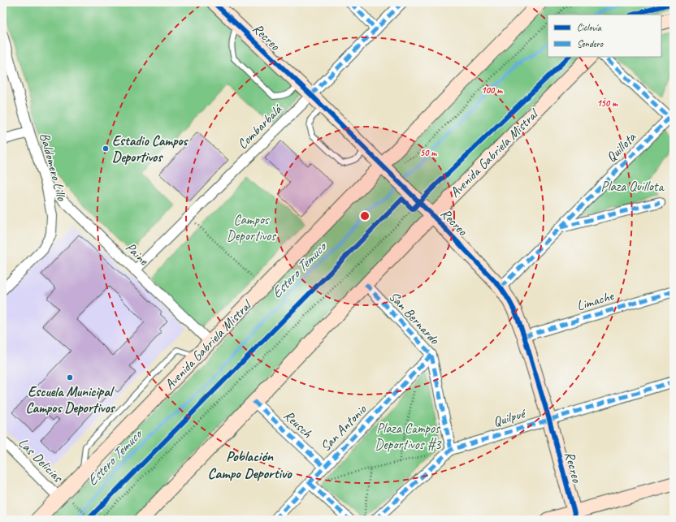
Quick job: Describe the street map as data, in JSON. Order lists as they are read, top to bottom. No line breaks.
{"streets":{"main road":["Recreo","Avenida Gabriela Mistral"],"street":["Combarbalá","Quillota","Baldomero Lillo","Paine","Limache","San Bernardo","Quilpué","Reusch","San Antonio","Las Delicias"]},"crossings":[["Recreo","Combarbalá"],["Recreo","Quillota"],["Recreo","Avenida Gabriela Mistral"],["Recreo","Limache"],["Recreo","Quilpué"],["Combarbalá","Paine"],["Avenida Gabriela Mistral","Paine"],["Avenida Gabriela Mistral","San Bernardo"],["Avenida Gabriela Mistral","Reusch"],["Avenida Gabriela Mistral","Las Delicias"],["Baldomero Lillo","Paine"],["San Bernardo","Quilpué"],["San Bernardo","San Antonio"],["Reusch","San Antonio"]],"districts":["Población Campo Deportivo"],"water":["Estero Temuco"],"parks":["Plaza Quillota","Campos Deportivos","Plaza Campos Deportivos #3"],"places":["Estadio Campos Deportivos","Escuela Municipal Campos Deportivos"],"legend":["Ciclovía","Sendero"],"rings":["100 m","150 m","50 m"]}
